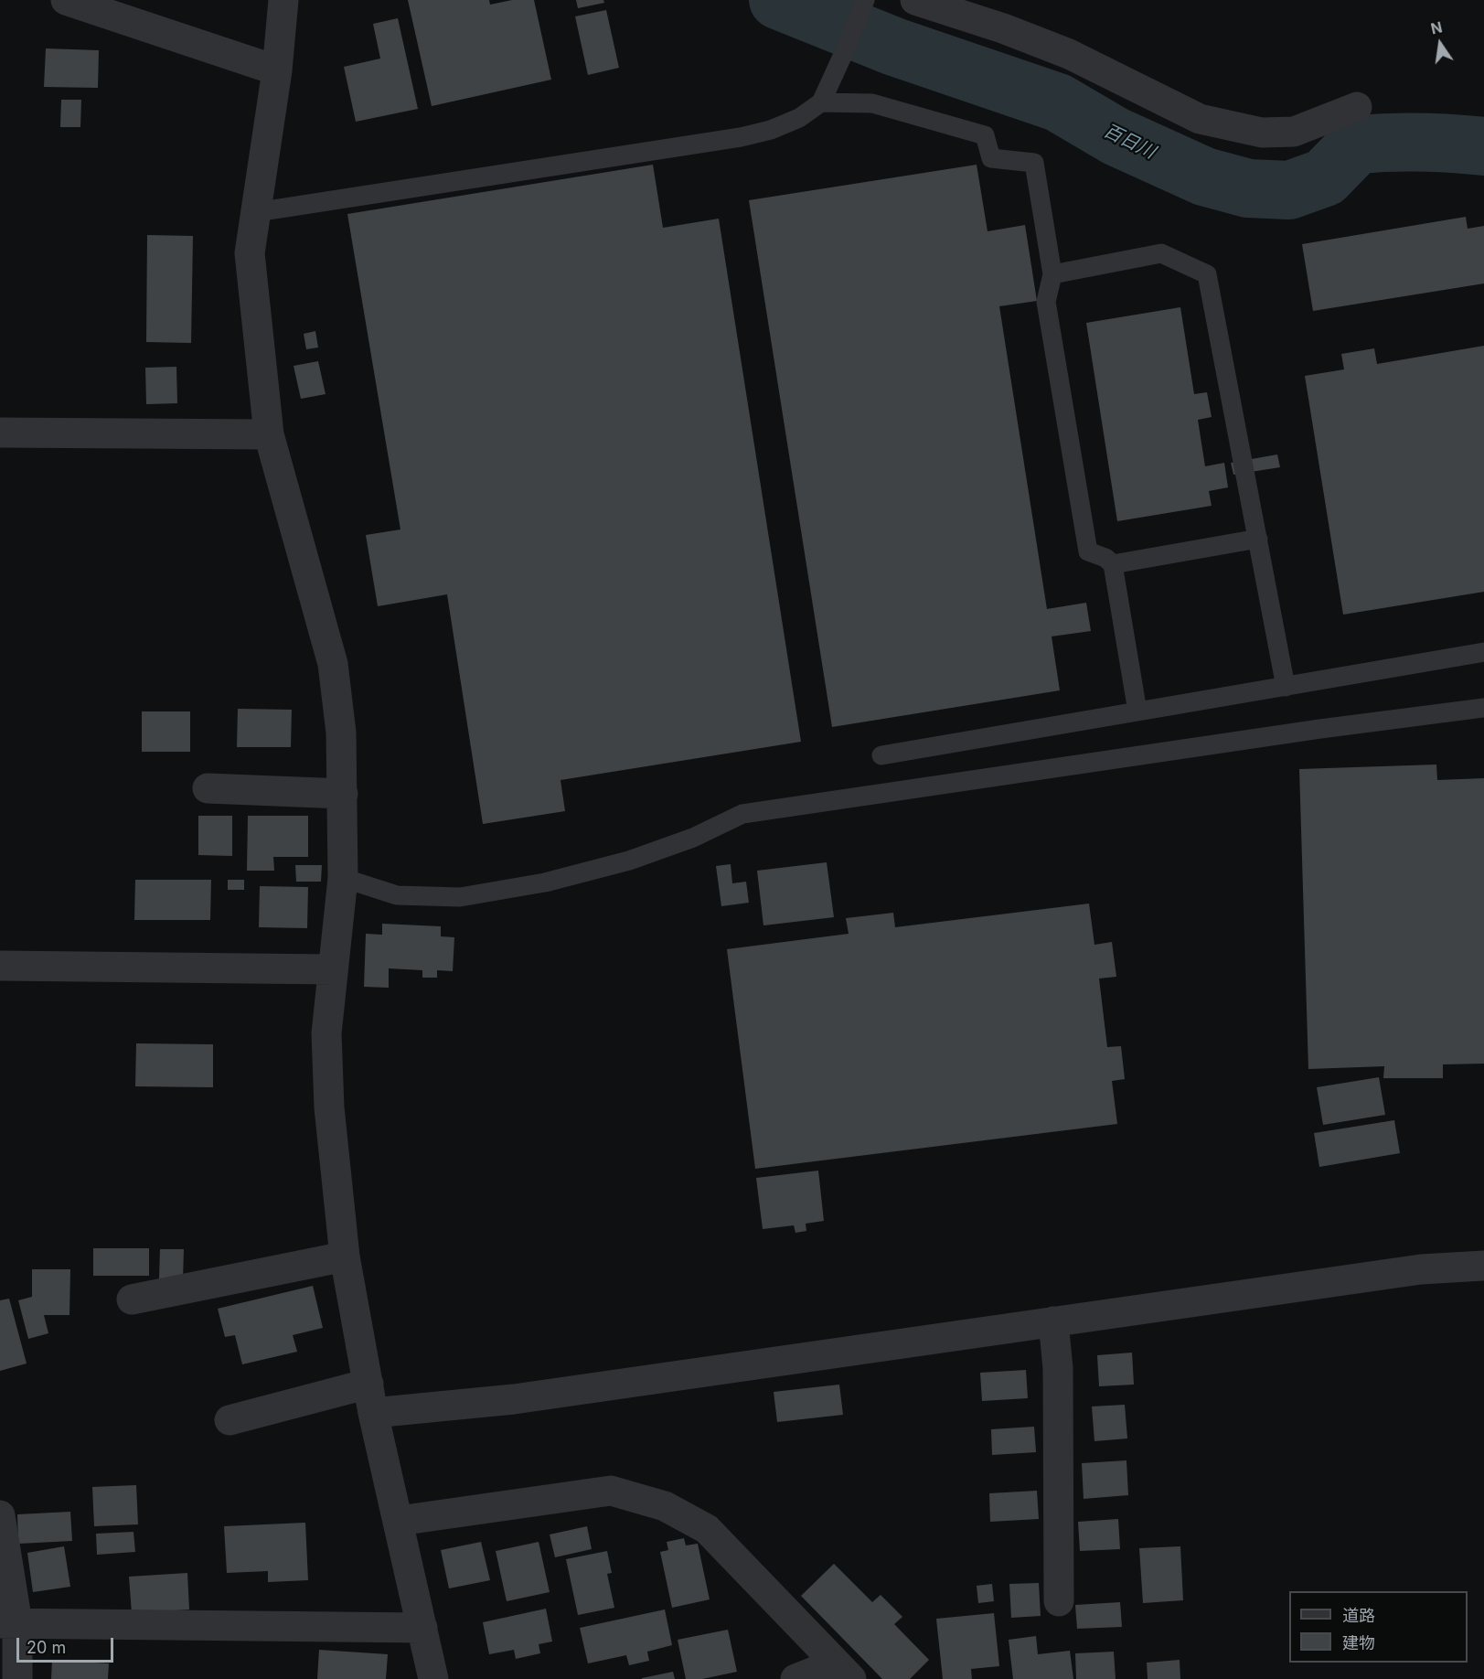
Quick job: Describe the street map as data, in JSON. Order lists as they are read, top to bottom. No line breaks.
{"water":["百日川"],"legend":["道路","建物"],"scale_bar":"20 m","north":"top"}
